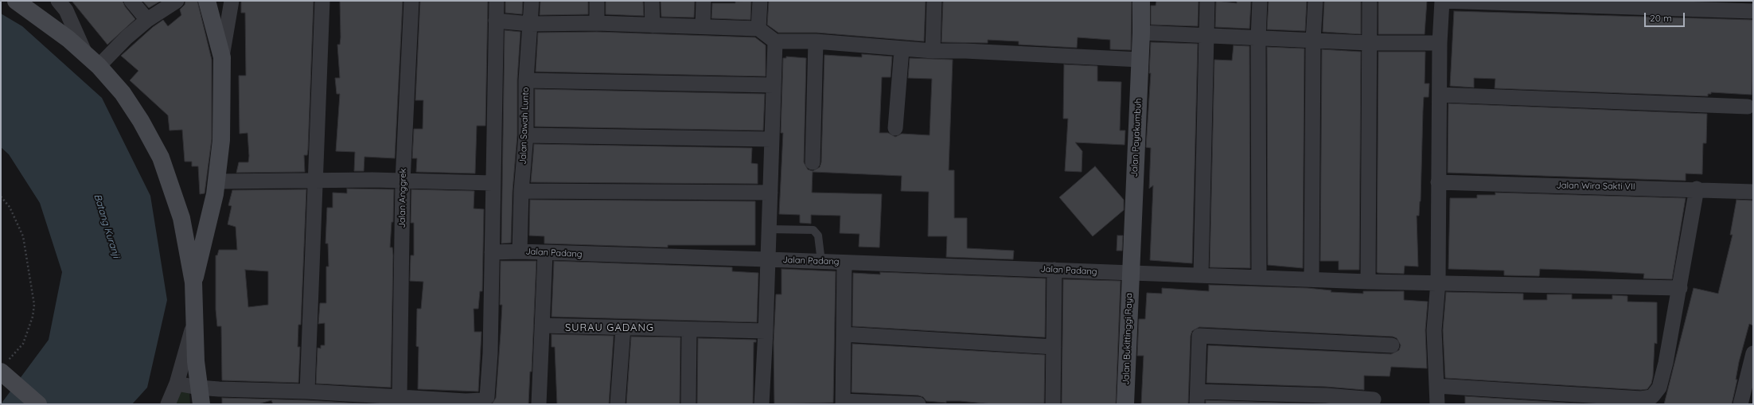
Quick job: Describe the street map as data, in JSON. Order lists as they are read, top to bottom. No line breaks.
{"streets":{"main road":["Jalan Payakumbuh","Jalan Bukittinggi Raya"],"street":["Jalan Sawah Lunto","Jalan Wira Sakti VII","Jalan Anggrek","Jalan Padang"]},"crossings":[["Jalan Sawah Lunto","Jalan Padang"],["Jalan Payakumbuh","Jalan Padang"],["Jalan Payakumbuh","Jalan Bukittinggi Raya"],["Jalan Padang","Jalan Bukittinggi Raya"]],"districts":["SURAU GADANG"],"water":["Batang Kuranji"],"scale_bar":"20 m"}
